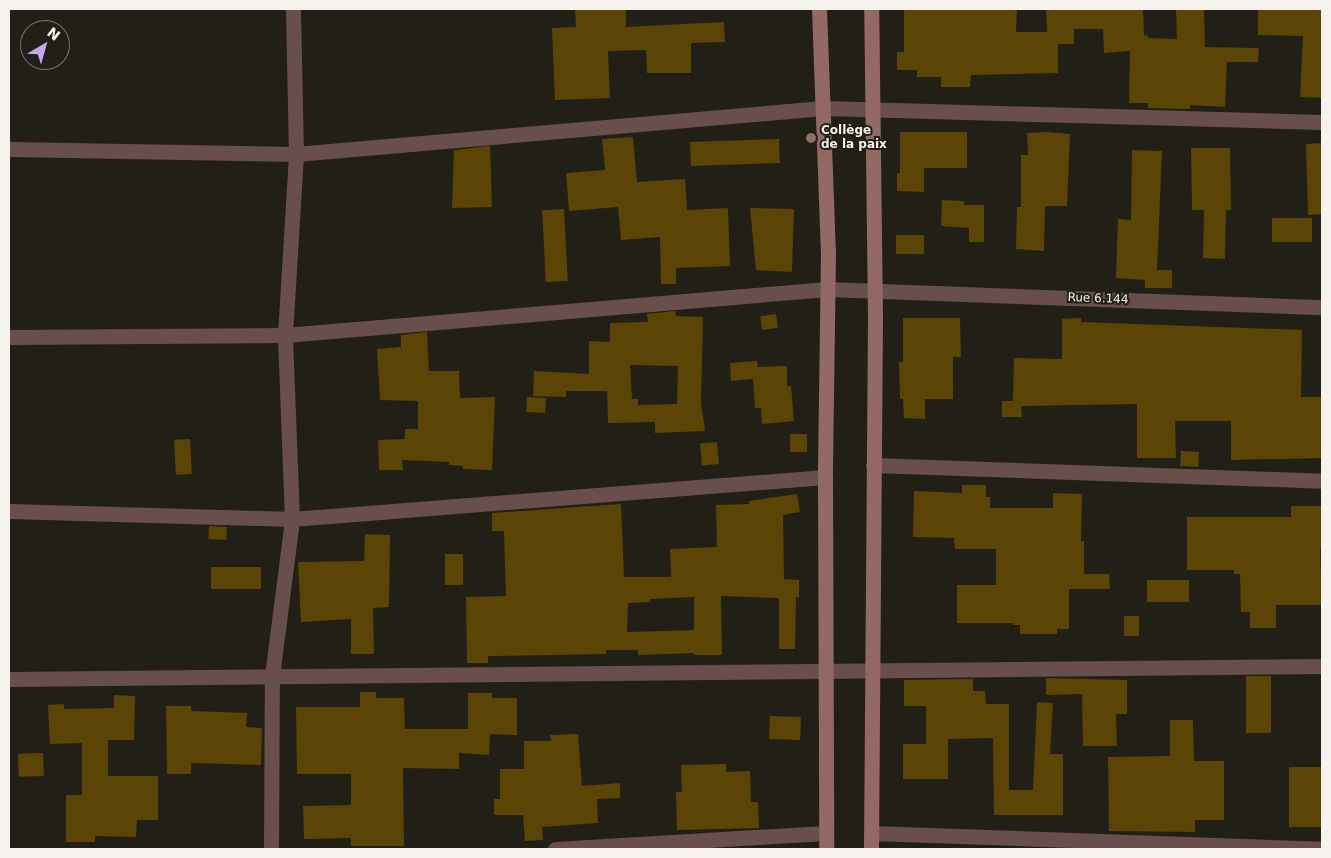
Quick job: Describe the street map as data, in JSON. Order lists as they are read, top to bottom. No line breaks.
{"streets":{"street":["Rue 6.144"]},"places":["Collège de la paix"],"north":"top right"}
